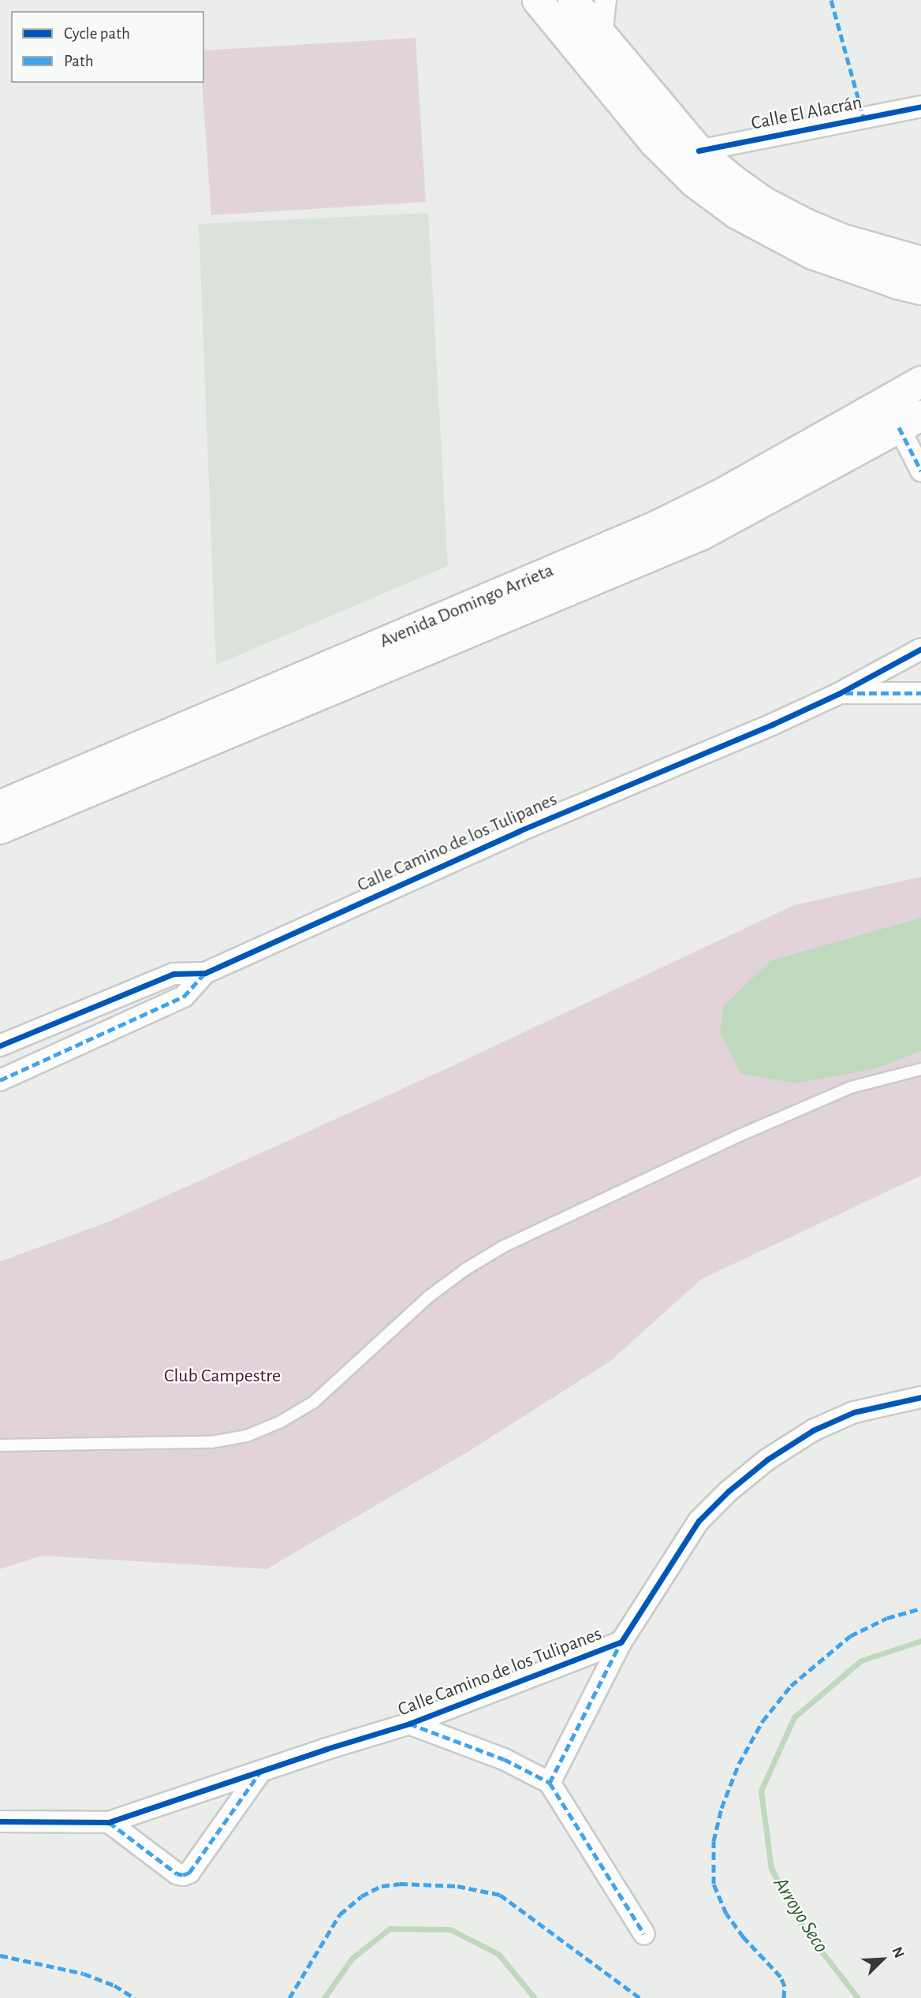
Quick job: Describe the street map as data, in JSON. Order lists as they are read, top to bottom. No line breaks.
{"streets":{"main road":["Avenida Domingo Arrieta"],"street":["Calle El Alacrán","Calle Camino de los Tulipanes"]},"water":["Arroyo Seco"],"parks":["Club Campestre"],"legend":["Cycle path","Path"],"north":"top right"}
